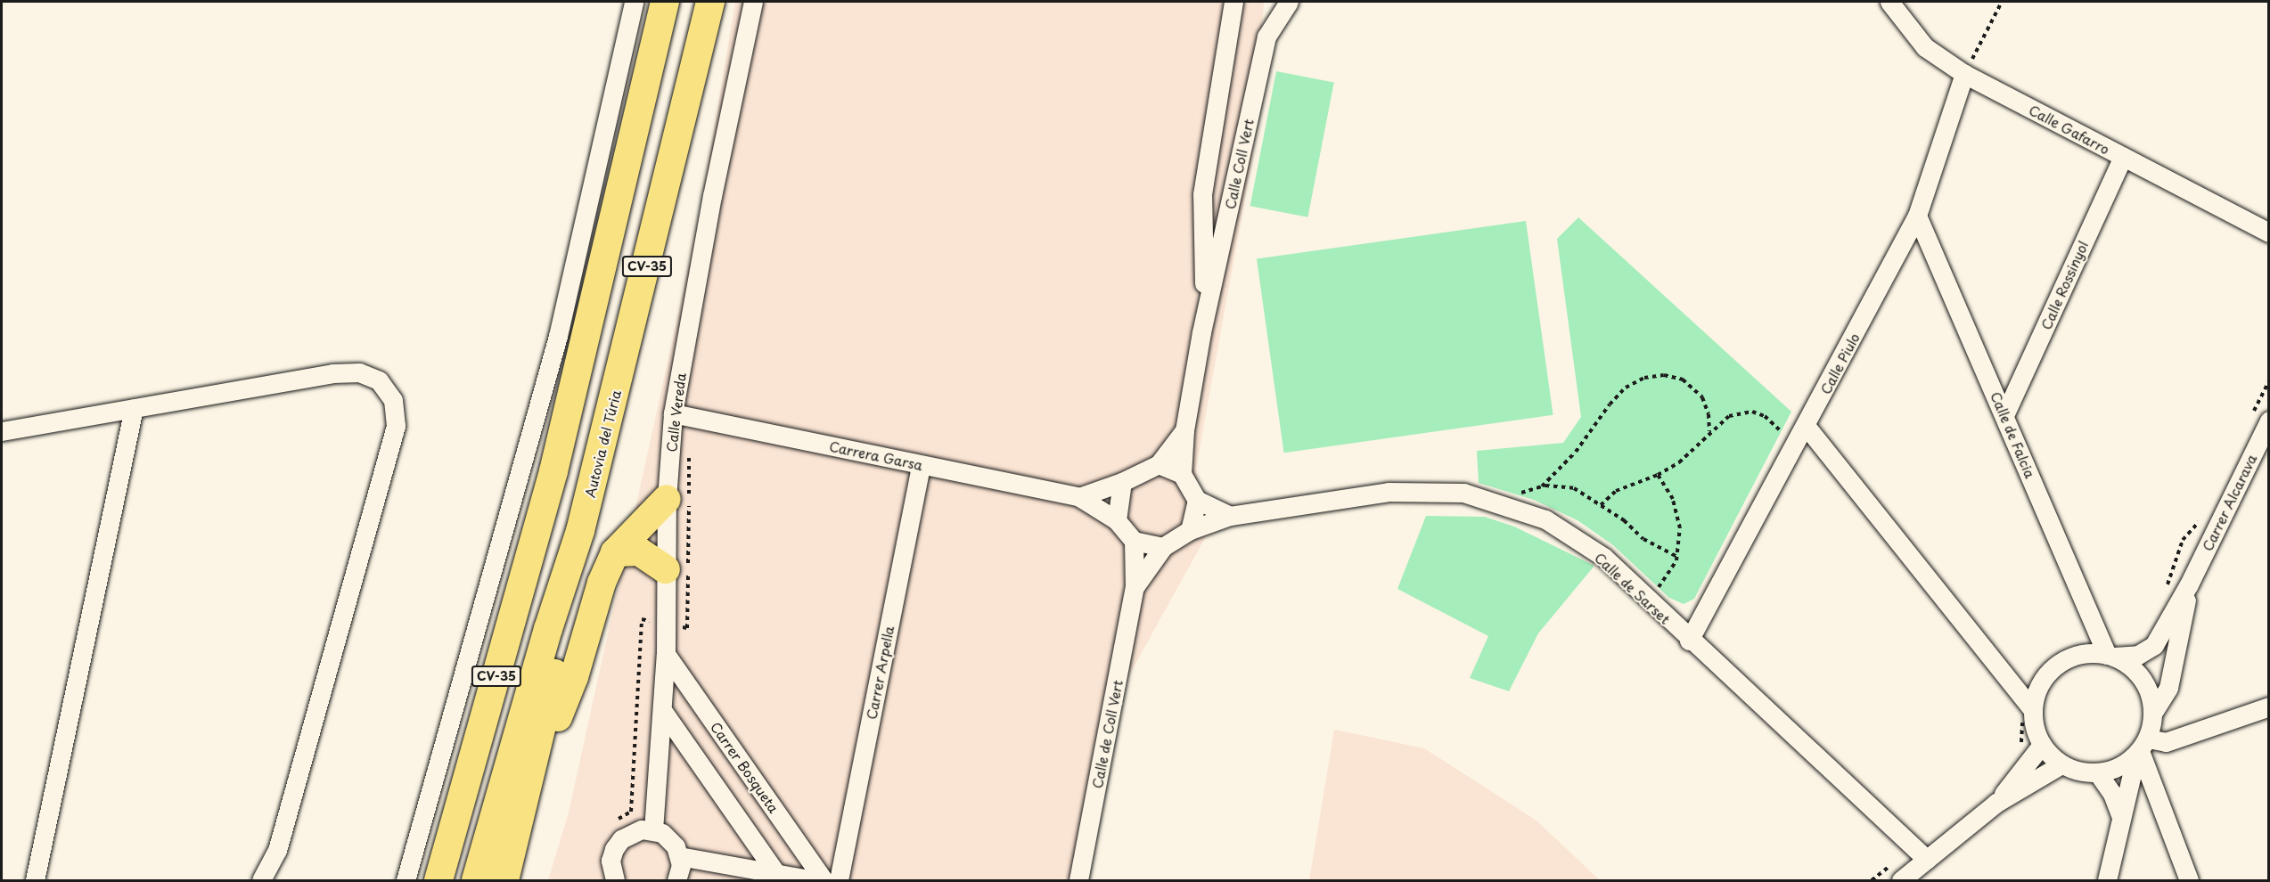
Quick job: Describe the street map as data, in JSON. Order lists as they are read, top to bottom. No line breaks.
{"streets":{"highway":["CV-35","Autovia del Túria"],"street":["Calle Gafarro","Calle Coll Vert","Calle Rossinyol","Calle Piulo","Calle Vereda","Calle de Falcia","Carrera Garsa","Carrer Alcarava","Calle de Sarset","Carrer Arpella","Calle de Coll Vert","Carrer Bosqueta"]},"crossings":[["Calle Gafarro","Calle Rossinyol"],["Calle Gafarro","Calle Piulo"],["Calle Coll Vert","Carrera Garsa"],["Calle Coll Vert","Calle de Sarset"],["Calle Coll Vert","Calle de Coll Vert"],["Calle Rossinyol","Calle de Falcia"],["Calle Piulo","Calle de Falcia"],["Calle Piulo","Calle de Sarset"],["Calle Vereda","Carrera Garsa"],["Calle Vereda","Carrer Bosqueta"],["Calle de Falcia","Carrer Alcarava"],["Carrera Garsa","Calle de Sarset"],["Carrera Garsa","Carrer Arpella"],["Carrera Garsa","Calle de Coll Vert"],["Calle de Sarset","Calle de Coll Vert"]]}
